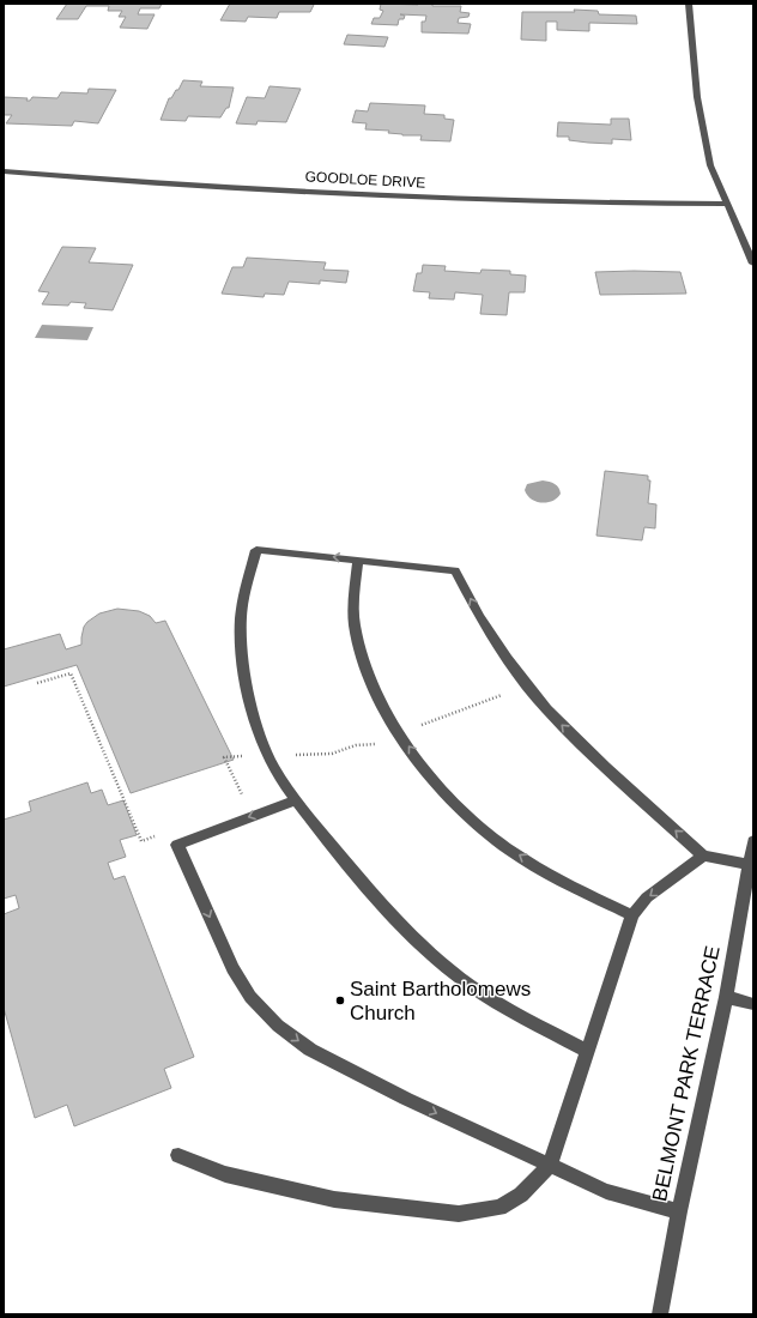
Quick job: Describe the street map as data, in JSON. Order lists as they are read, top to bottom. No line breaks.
{"streets":{"street":["GOODLOE DRIVE","BELMONT PARK TERRACE"]},"places":["Saint Bartholomews Church"]}
